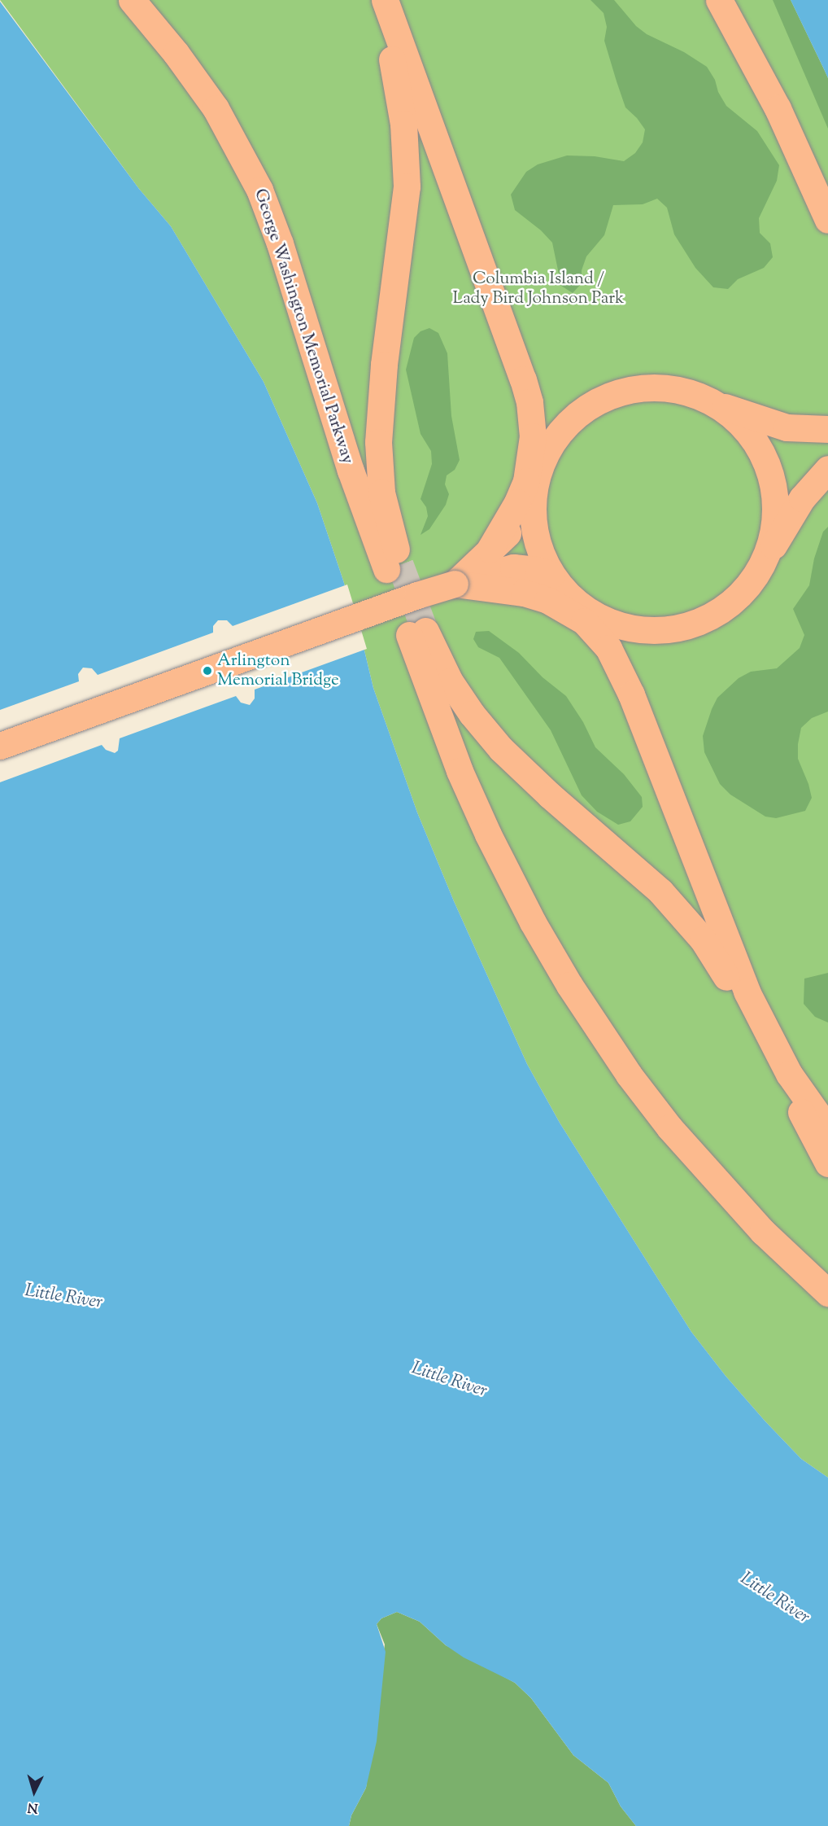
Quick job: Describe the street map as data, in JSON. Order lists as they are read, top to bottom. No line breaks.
{"streets":{"main road":["George Washington Memorial Parkway"]},"water":["Little River"],"parks":["Columbia Island / Lady Bird Johnson Park"],"places":["Arlington Memorial Bridge"],"north":"bottom"}
